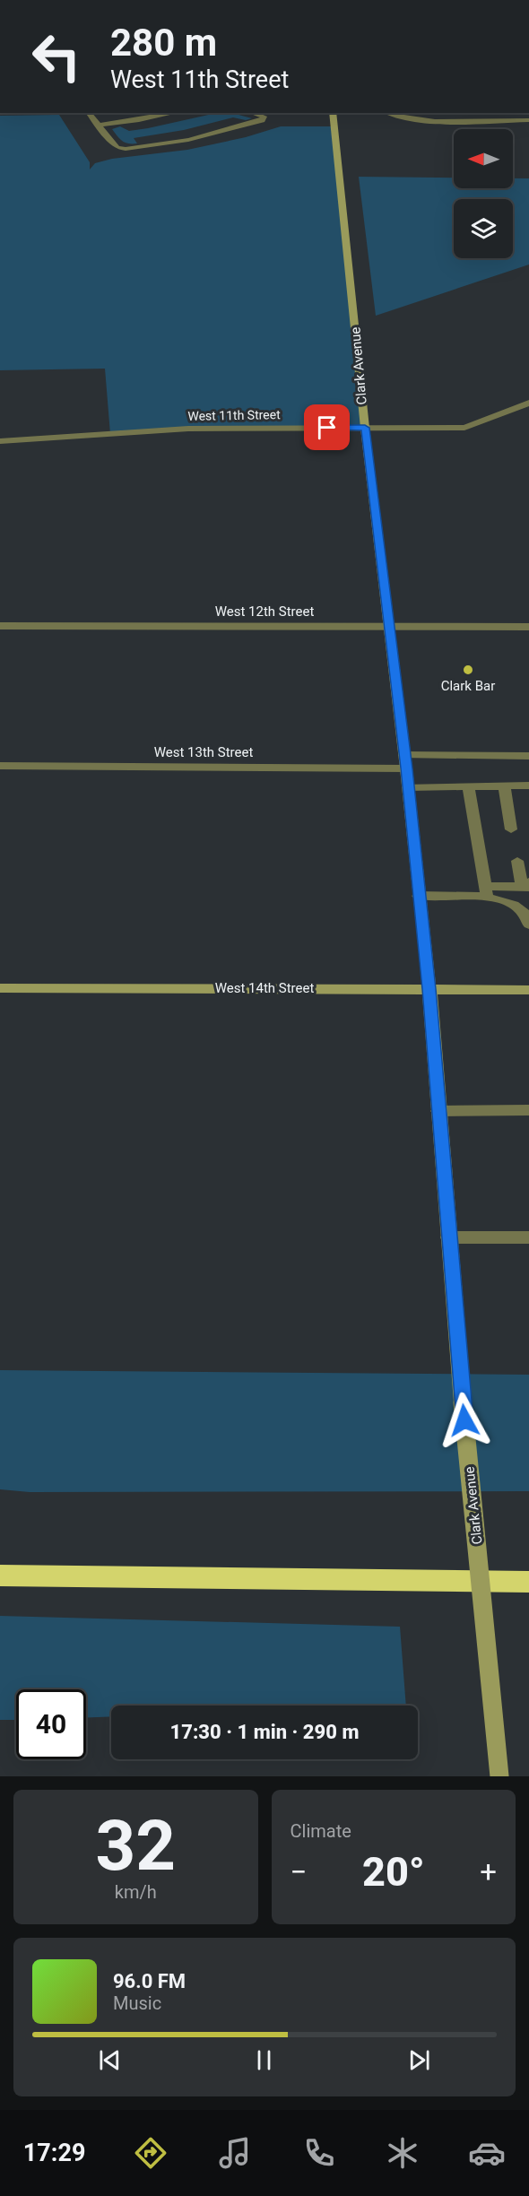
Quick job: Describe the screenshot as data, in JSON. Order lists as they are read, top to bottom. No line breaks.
{"streets":{"street":["Clark Avenue","West 11th Street","West 12th Street","West 13th Street","West 14th Street"]},"crossings":[["Clark Avenue","West 11th Street"],["Clark Avenue","West 12th Street"],["Clark Avenue","West 13th Street"],["Clark Avenue","West 14th Street"]],"places":["Clark Bar"],"north":"left","page":{"turn":["280 m","West 11th Street"],"limit":"40","trip":"17:30 · 1 min · 290 m","tile":[["32","km/h"],"Climate"],"heat":["−","20°","+"],"song":["96.0 FM","Music"],"tabs":"17:29"}}
